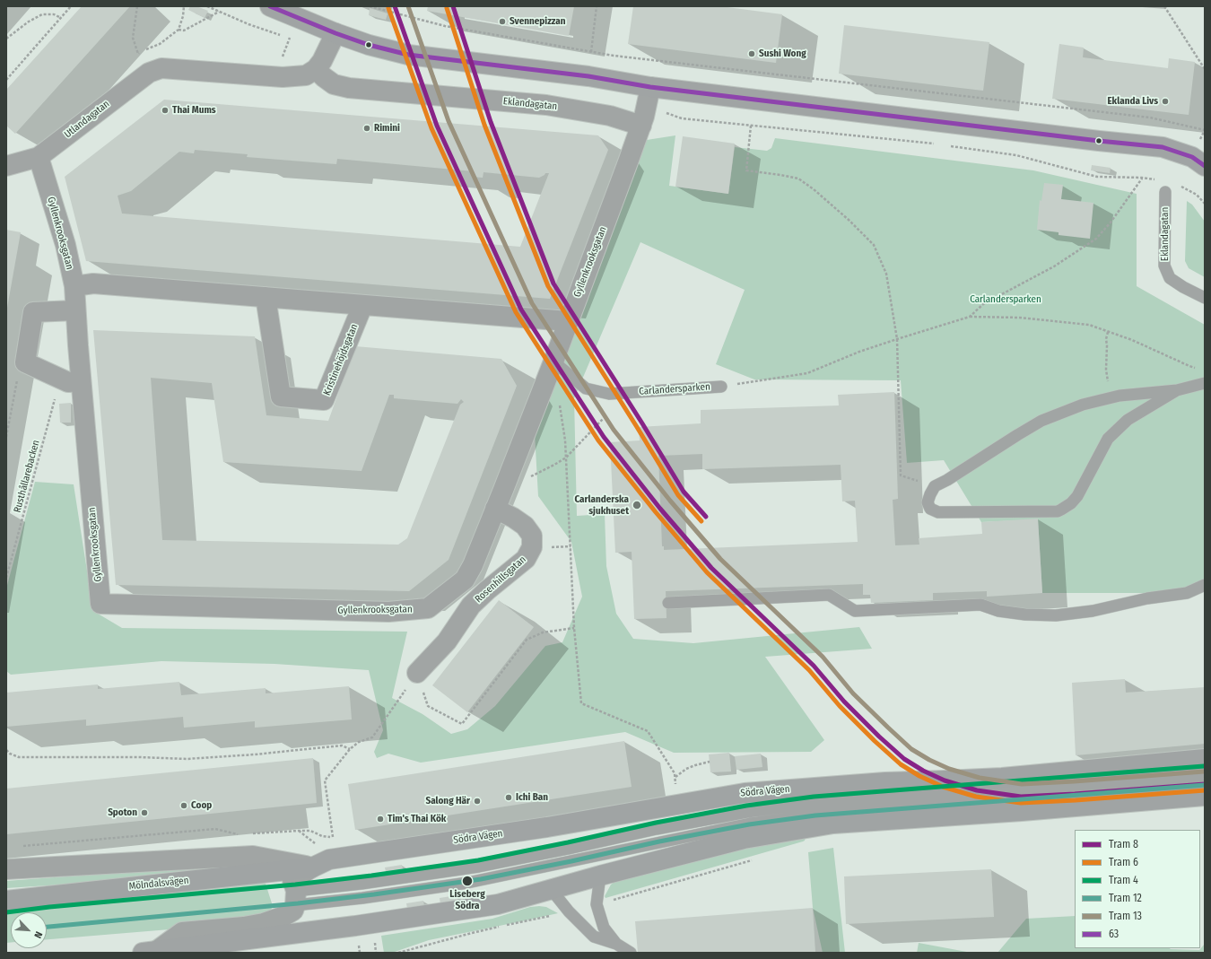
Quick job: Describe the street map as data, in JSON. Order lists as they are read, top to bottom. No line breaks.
{"streets":{"main road":["Södra Vägen","Mölndalsvägen"],"street":["Eklandagatan","Utlandagatan","Gyllenkrooksgatan","Kristinehöjdsgatan","Rosenhillsgatan"],"lane":["Carlandersparken"],"path":["Rusthållarebacken"]},"crossings":[["Eklandagatan","Utlandagatan"],["Eklandagatan","Gyllenkrooksgatan"],["Utlandagatan","Gyllenkrooksgatan"],["Gyllenkrooksgatan","Carlandersparken"],["Gyllenkrooksgatan","Rosenhillsgatan"],["Södra Vägen","Mölndalsvägen"]],"parks":["Carlandersparken"],"places":["Svennepizzan","Sushi Wong","Eklanda Livs","Thai Mums","Rimini","Carlanderska sjukhuset","Ichi Ban","Salong Här","Coop","Spoton","Tim's Thai Kök","Liseberg Södra"],"lines":["tram line 8","tram line 13","transit line 63","tram line 6","tram line 4","tram line 12"],"legend":["Tram 8","Tram 6","Tram 4","Tram 12","Tram 13","63"],"north":"bottom right"}
